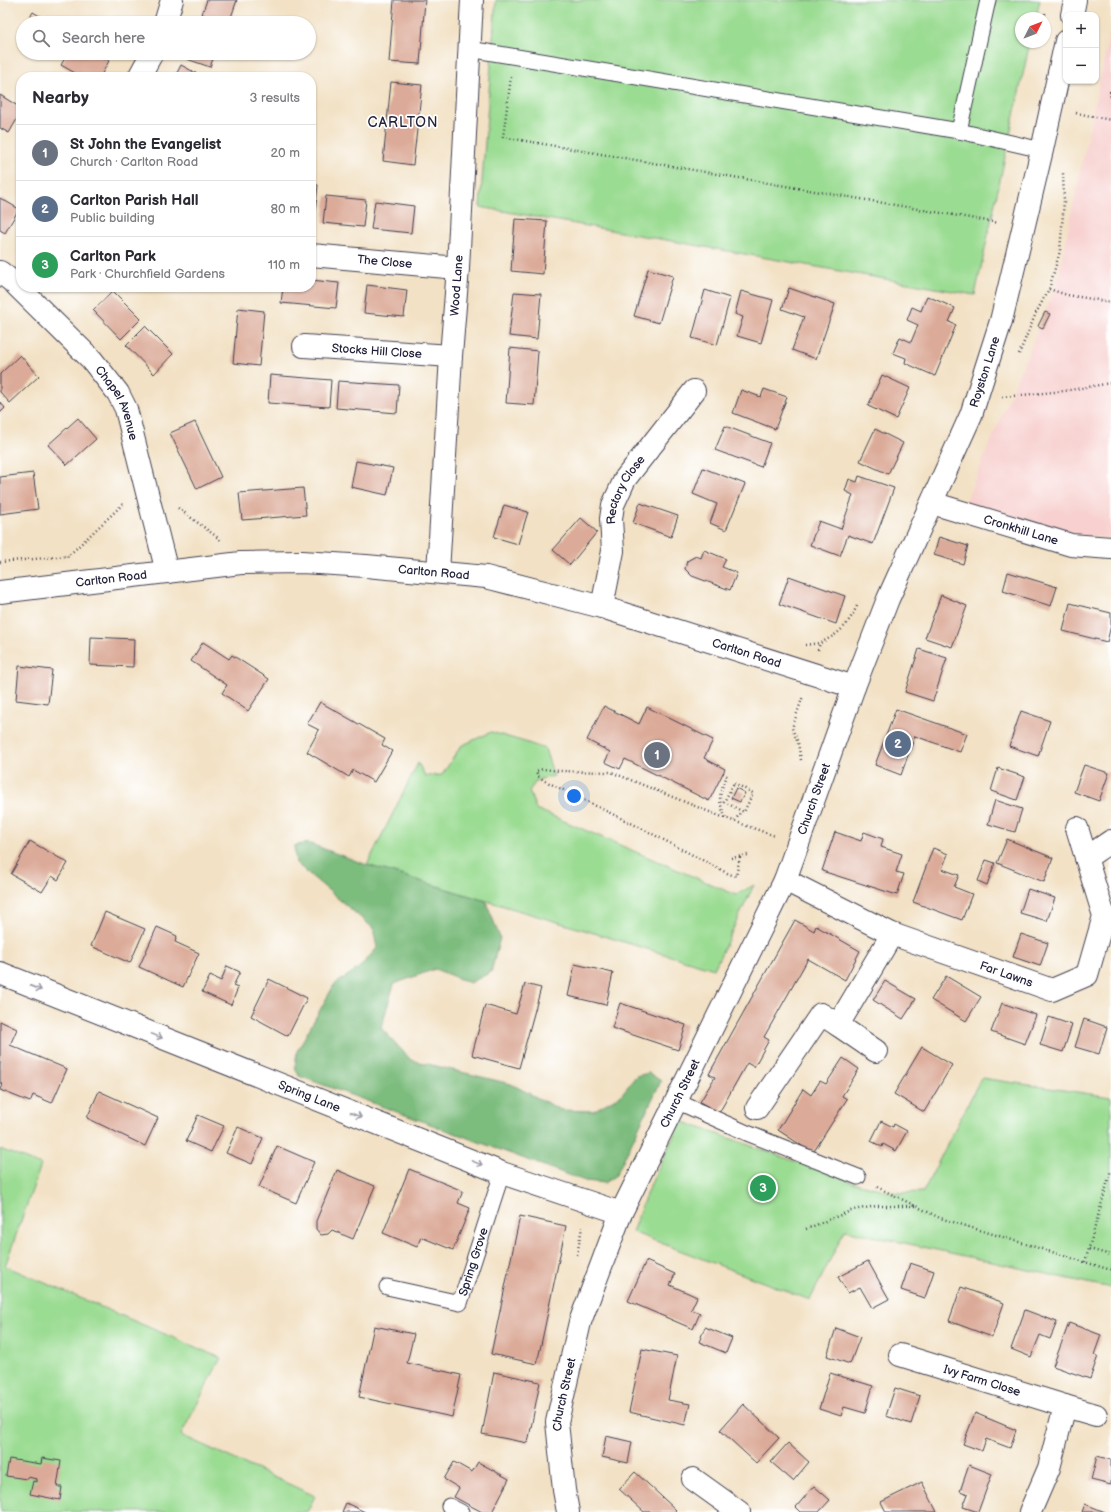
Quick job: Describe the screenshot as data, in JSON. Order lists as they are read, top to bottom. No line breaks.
{"streets":{"street":["The Close","Wood Lane","Stocks Hill Close","Royston Lane","Chapel Avenue","Rectory Close","Cronkhill Lane","Carlton Road","Church Street","Far Lawns","Spring Lane","Ivy Farm Close"],"lane":["Spring Grove"]},"crossings":[["The Close","Wood Lane"],["Wood Lane","Stocks Hill Close"],["Wood Lane","Carlton Road"],["Royston Lane","Cronkhill Lane"],["Royston Lane","Carlton Road"],["Royston Lane","Church Street"],["Chapel Avenue","Carlton Road"],["Rectory Close","Carlton Road"],["Carlton Road","Church Street"],["Church Street","Far Lawns"],["Church Street","Spring Lane"],["Spring Lane","Spring Grove"]],"one_way":["Spring Lane"],"districts":["CARLTON"],"north":"top right","page":{"map_buttons":["+","−"],"search":"Search here","heading":["Nearby","3 results"],"list":[{"mark":"1","name":"St John the Evangelist","note":"Church · Carlton Road","value":"20 m"},{"mark":"2","name":"Carlton Parish Hall","note":"Public building","value":"80 m"},{"mark":"3","name":"Carlton Park","note":"Park · Churchfield Gardens","value":"110 m"}],"pins":["2","1","3"]}}
